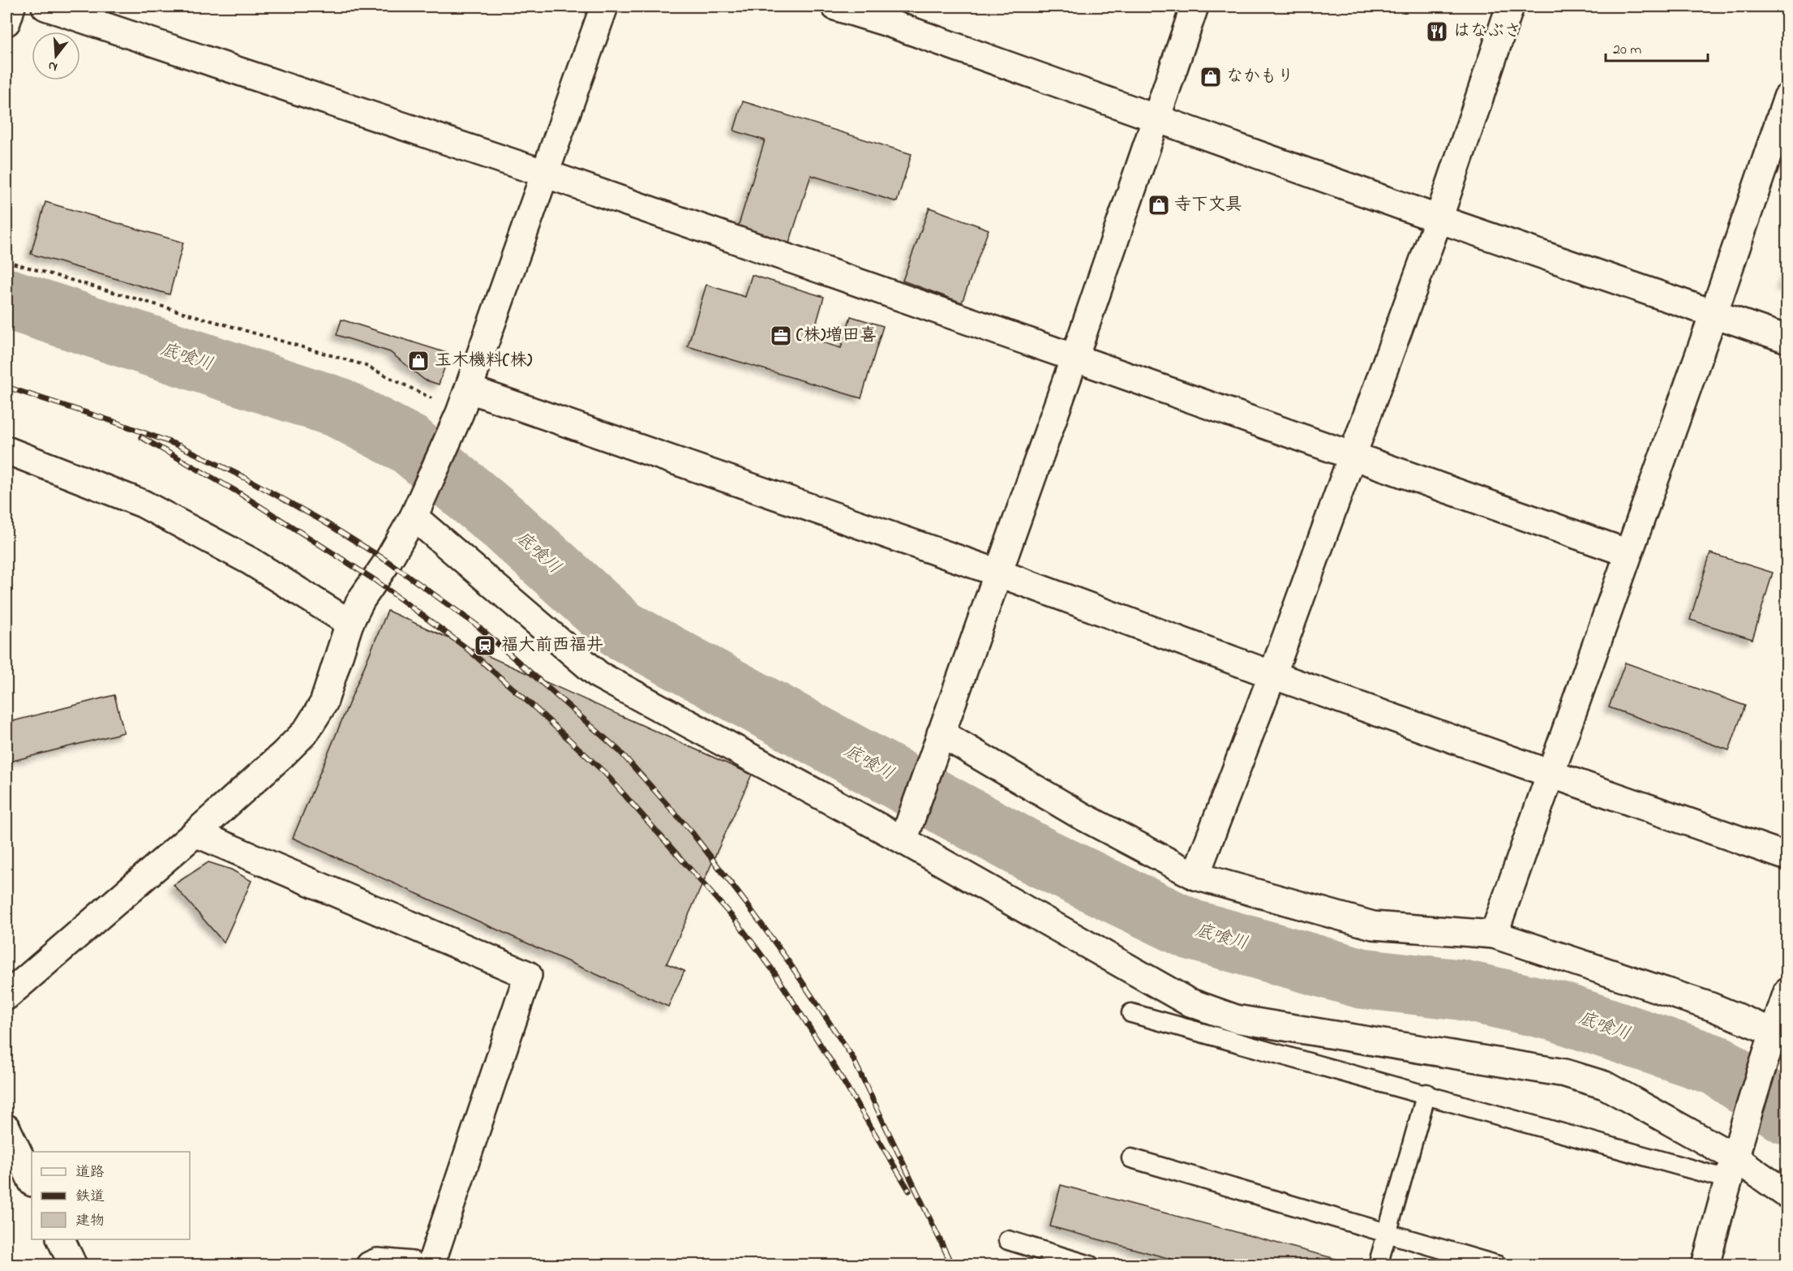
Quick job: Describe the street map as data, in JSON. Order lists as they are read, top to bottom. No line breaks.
{"water":["底喰川"],"places":{"restaurant":["はなぶさ"],"shop":["なかもり","寺下文具","玉木機料(株)"],"office":["(株)増田喜"],"station":["福大前西福井"]},"legend":["道路","鉄道","建物"],"scale_bar":"20 m","north":"bottom"}
